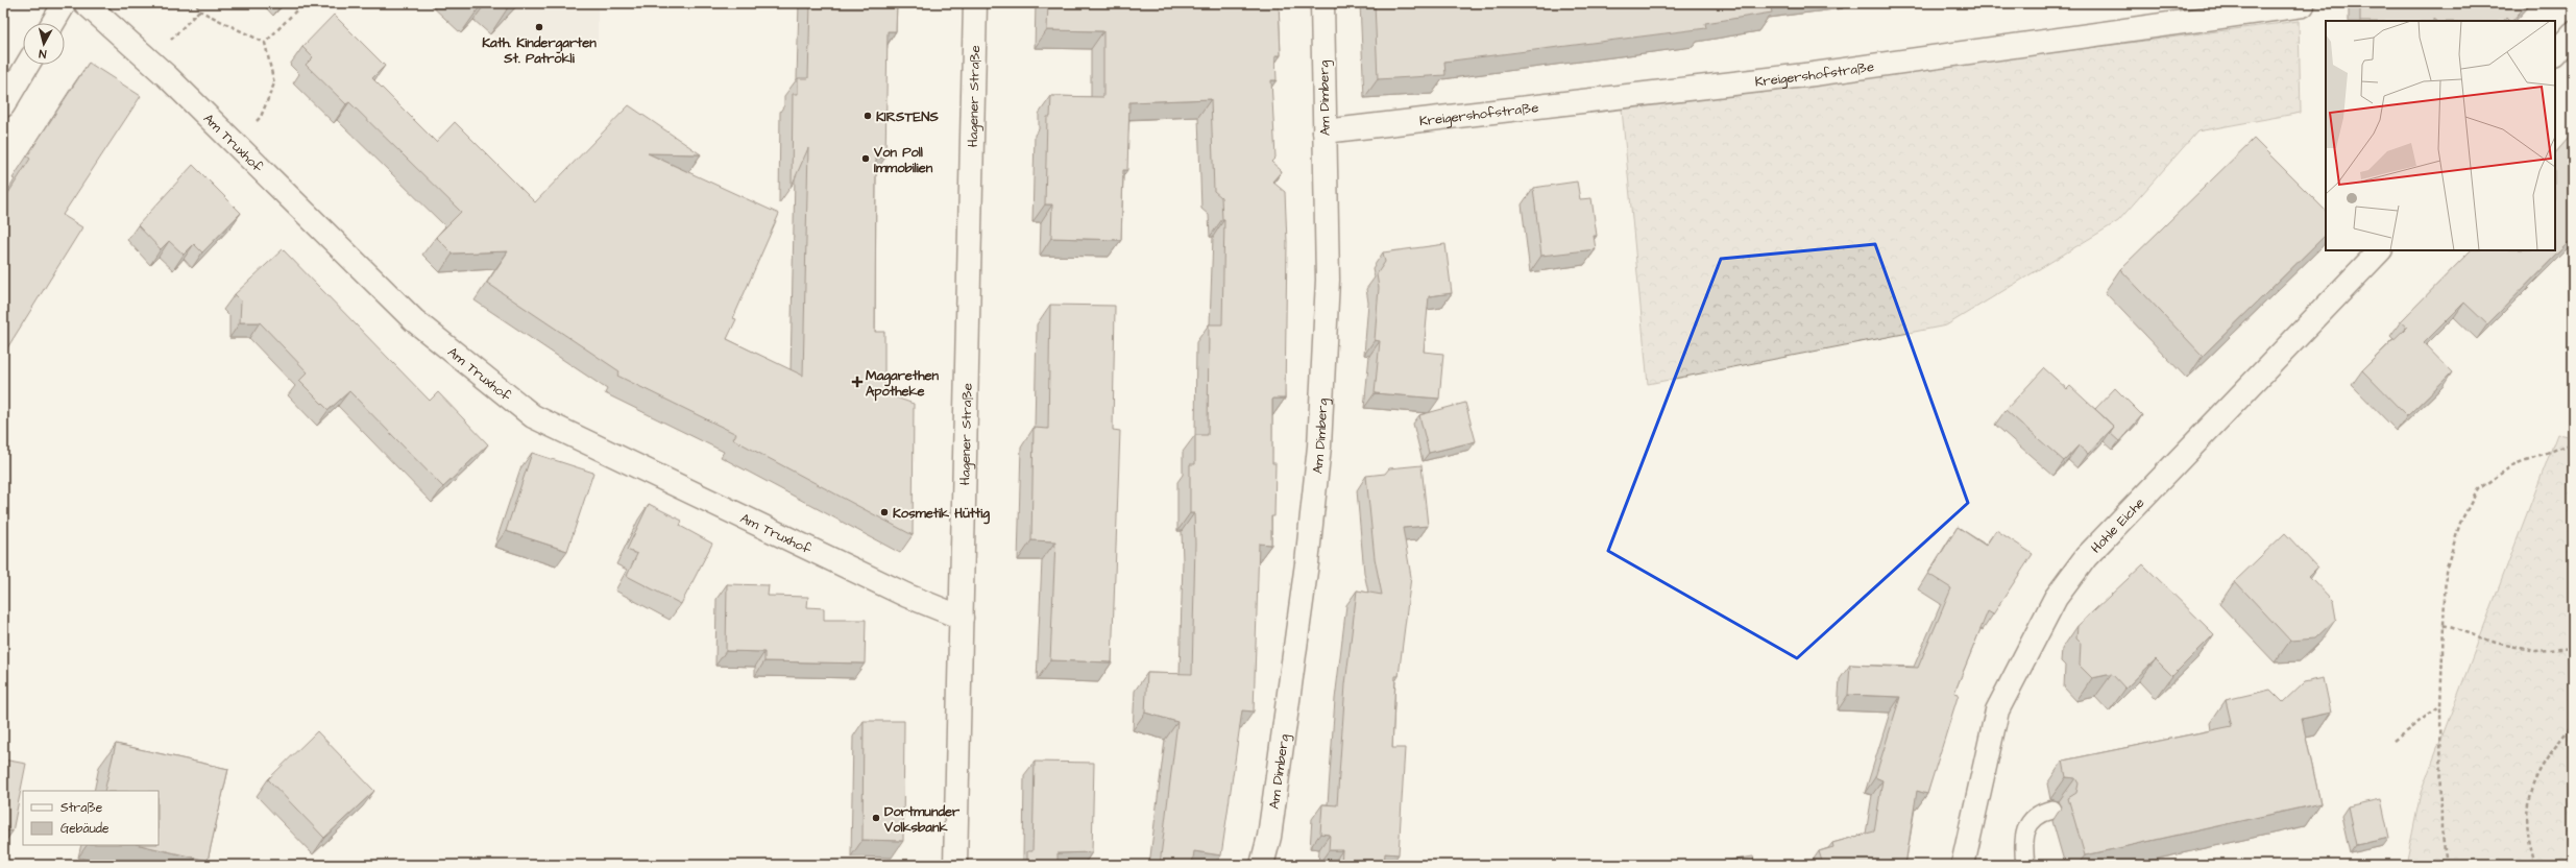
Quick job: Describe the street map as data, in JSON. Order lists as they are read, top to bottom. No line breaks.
{"streets":{"street":["Kreigershofstraße","Hagener Straße","Am Dimberg","Am Truxhof","Hohle Eiche"]},"crossings":[["Kreigershofstraße","Am Dimberg"],["Hagener Straße","Am Truxhof"]],"places":{"other":["Kath. Kindergarten St. Patrokli","KIRSTENS","Von Poll Immobilien","Kosmetik Hüttig","Dortmunder Volksbank"],"health":["Magarethen Apotheke"]},"legend":["Straße","Gebäude"],"north":"bottom"}
